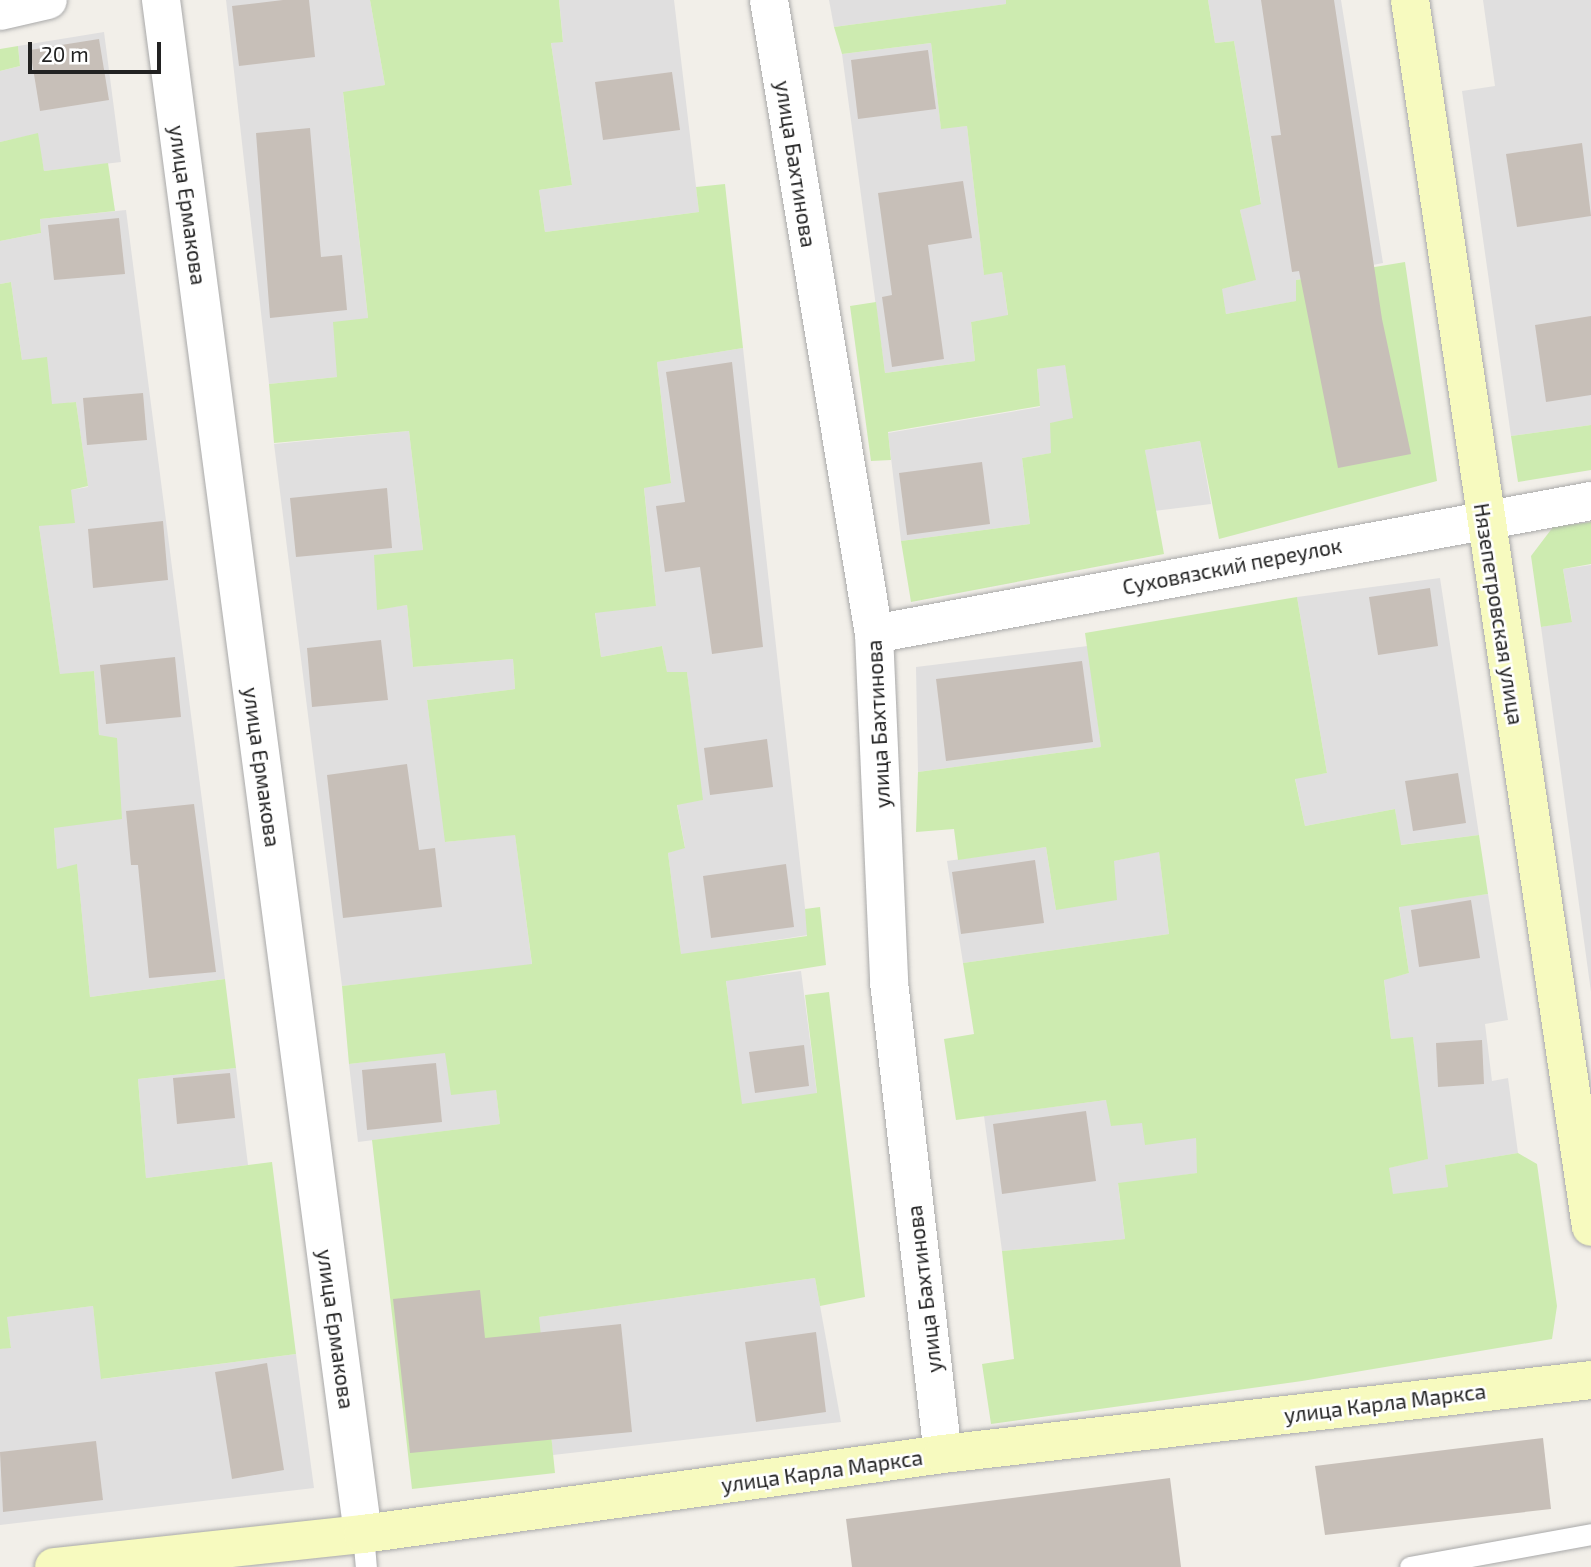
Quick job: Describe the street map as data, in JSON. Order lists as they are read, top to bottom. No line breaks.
{"streets":{"street":["улица Бахтинова","улица Ермакова","Суховязский переулок","Нязепетровская улица","улица Карла Маркса"]},"crossings":[["улица Бахтинова","Суховязский переулок"],["улица Бахтинова","улица Карла Маркса"],["улица Ермакова","улица Карла Маркса"],["Суховязский переулок","Нязепетровская улица"]],"scale_bar":"20 m"}
